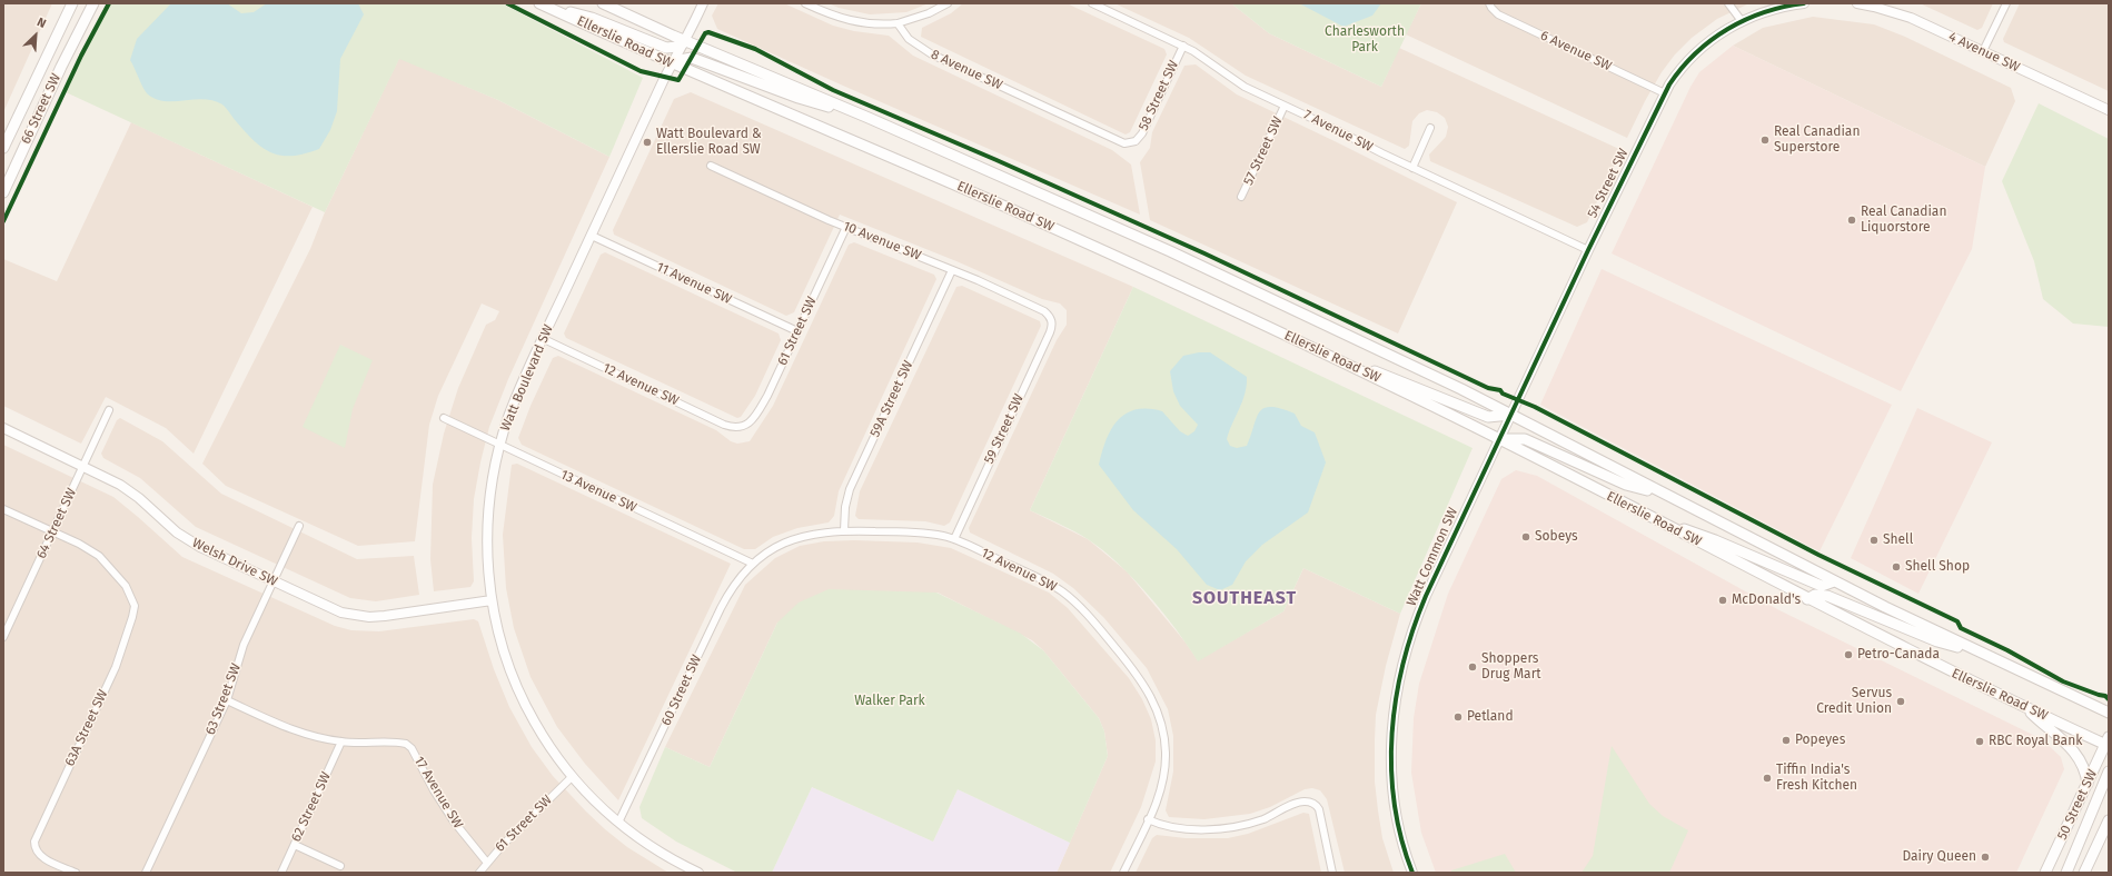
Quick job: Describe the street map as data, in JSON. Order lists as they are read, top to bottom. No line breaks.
{"streets":{"main road":["Ellerslie Road SW","66 Street SW","50 Street SW"],"street":["6 Avenue SW","4 Avenue SW","8 Avenue SW","58 Street SW","7 Avenue SW","57 Street SW","54 Street SW","10 Avenue SW","11 Avenue SW","61 Street SW","Watt Boulevard SW","12 Avenue SW","59A Street SW","59 Street SW","13 Avenue SW","64 Street SW","Watt Common SW","Welsh Drive SW","60 Street SW","63 Street SW","63A Street SW","17 Avenue SW","62 Street SW"]},"crossings":[["Ellerslie Road SW","54 Street SW"],["Ellerslie Road SW","Watt Boulevard SW"],["Ellerslie Road SW","Watt Common SW"],["Ellerslie Road SW","50 Street SW"],["6 Avenue SW","54 Street SW"],["8 Avenue SW","58 Street SW"],["58 Street SW","7 Avenue SW"],["7 Avenue SW","57 Street SW"],["7 Avenue SW","54 Street SW"],["54 Street SW","Watt Common SW"],["10 Avenue SW","61 Street SW"],["10 Avenue SW","59A Street SW"],["10 Avenue SW","59 Street SW"],["11 Avenue SW","61 Street SW"],["11 Avenue SW","Watt Boulevard SW"],["61 Street SW","Watt Boulevard SW"],["61 Street SW","12 Avenue SW"],["61 Street SW","17 Avenue SW"],["Watt Boulevard SW","12 Avenue SW"],["Watt Boulevard SW","13 Avenue SW"],["Watt Boulevard SW","Welsh Drive SW"],["Watt Boulevard SW","60 Street SW"],["12 Avenue SW","59A Street SW"],["12 Avenue SW","59 Street SW"],["12 Avenue SW","13 Avenue SW"],["12 Avenue SW","60 Street SW"],["13 Avenue SW","60 Street SW"],["64 Street SW","Welsh Drive SW"],["64 Street SW","63A Street SW"],["Welsh Drive SW","63 Street SW"],["63 Street SW","17 Avenue SW"],["17 Avenue SW","62 Street SW"]],"districts":["SOUTHEAST"],"parks":["Charlesworth Park","Walker Park"],"places":["Real Canadian Superstore","Watt Boulevard & Ellerslie Road SW","Real Canadian Liquorstore","Sobeys","Shell","Shell Shop","McDonald's","Petro-Canada","Shoppers Drug Mart","Servus Credit Union","Petland","Popeyes","RBC Royal Bank","Tiffin India's Fresh Kitchen","Dairy Queen"],"north":"top right"}
